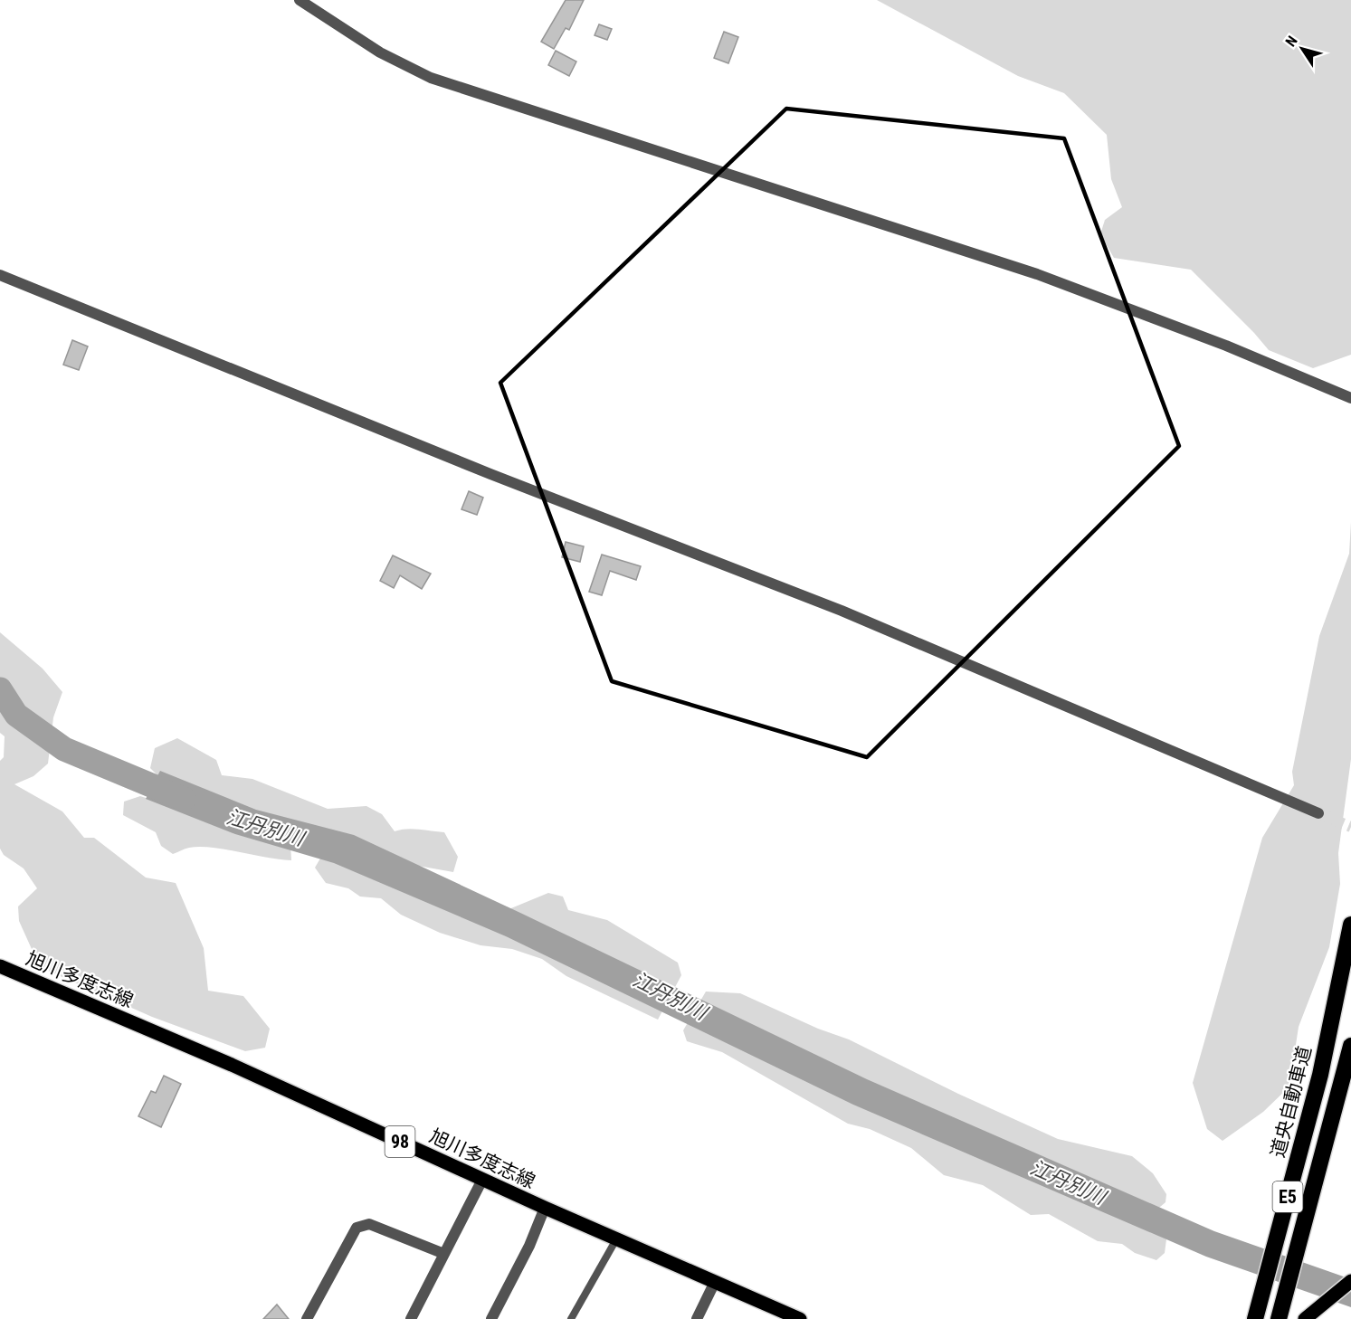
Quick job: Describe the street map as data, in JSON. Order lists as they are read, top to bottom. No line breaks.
{"streets":{"highway":["道央自動車道","E5"],"main road":["旭川多度志線","98"]},"water":["江丹別川"],"north":"top left"}
